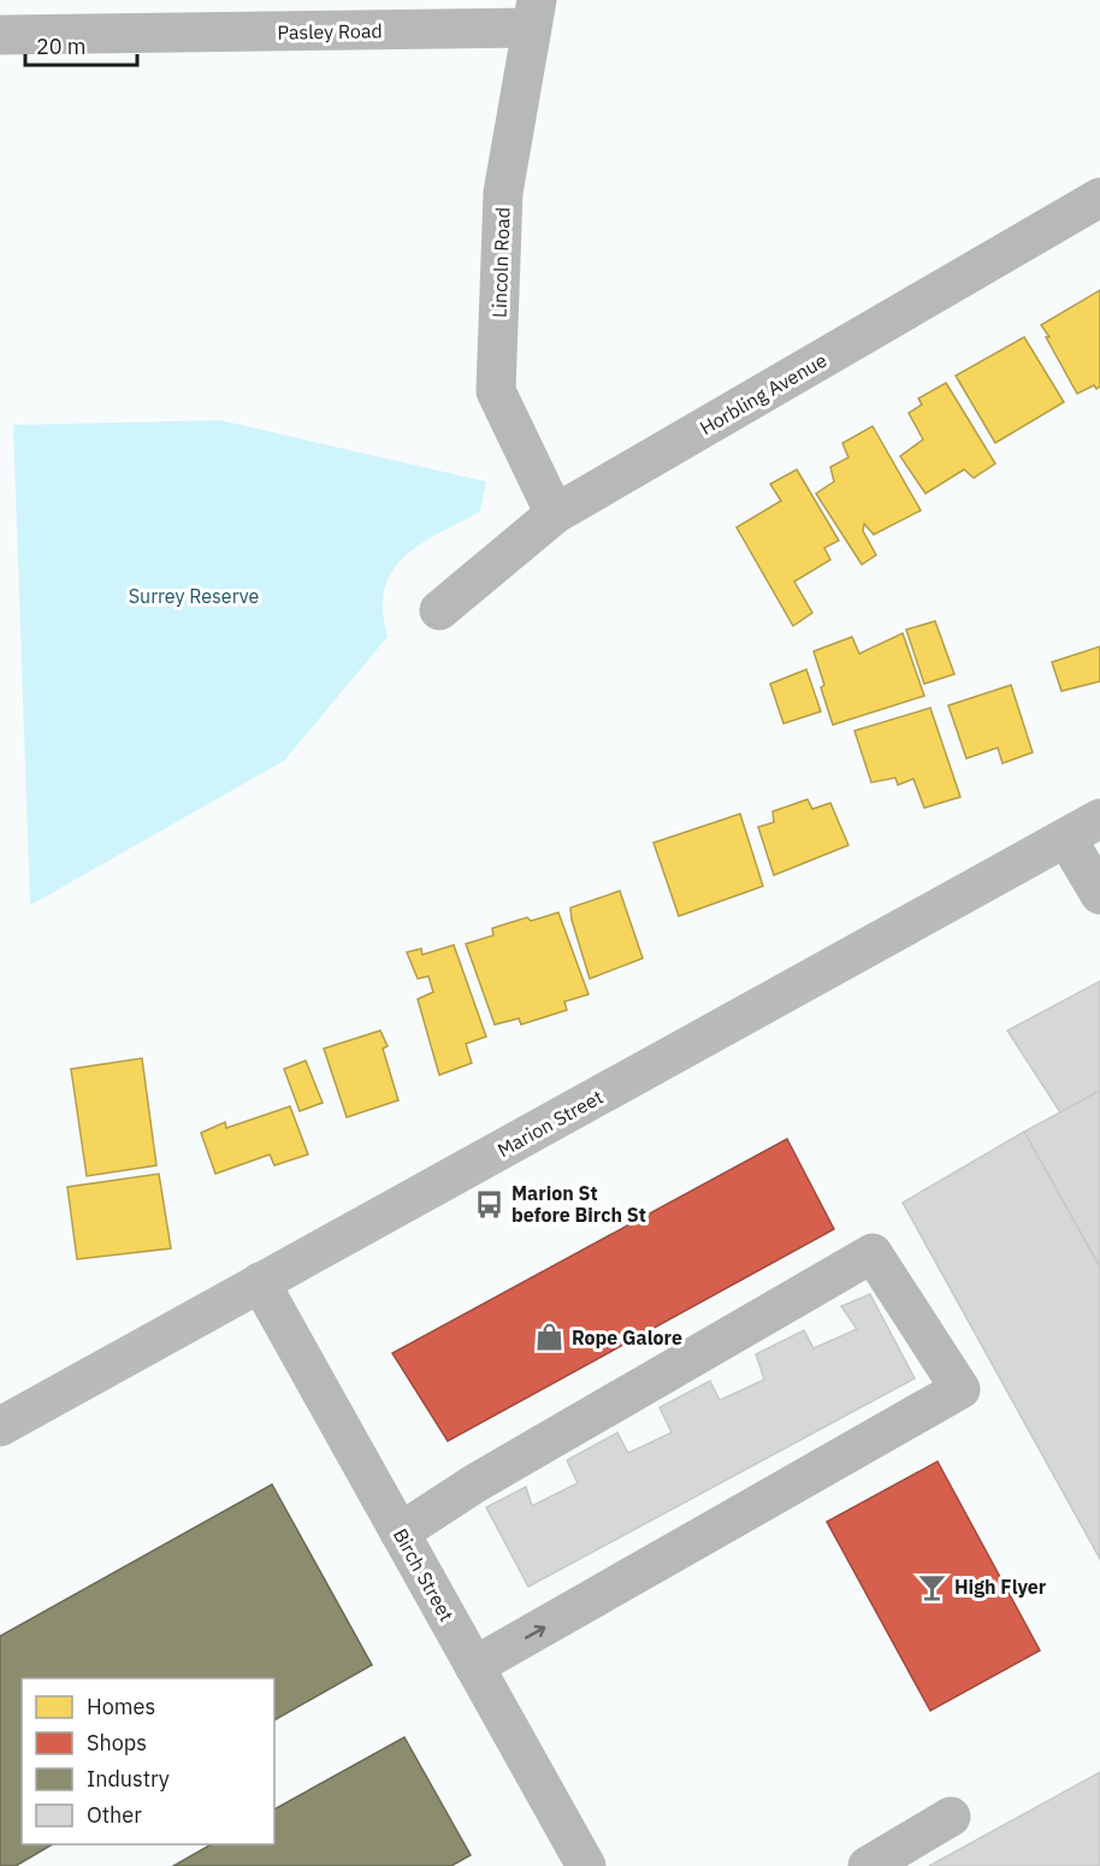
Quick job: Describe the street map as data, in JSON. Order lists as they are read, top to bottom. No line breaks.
{"streets":{"main road":["Marion Street"],"street":["Pasley Road","Lincoln Road","Horbling Avenue","Birch Street"]},"crossings":[["Pasley Road","Lincoln Road"],["Lincoln Road","Horbling Avenue"],["Marion Street","Birch Street"]],"parks":["Surrey Reserve"],"places":{"bus stop":["Marion St before Birch St"],"shop":["Rope Galore"],"bar":["High Flyer"]},"legend":["Homes","Shops","Industry","Other"],"scale_bar":"20 m"}
